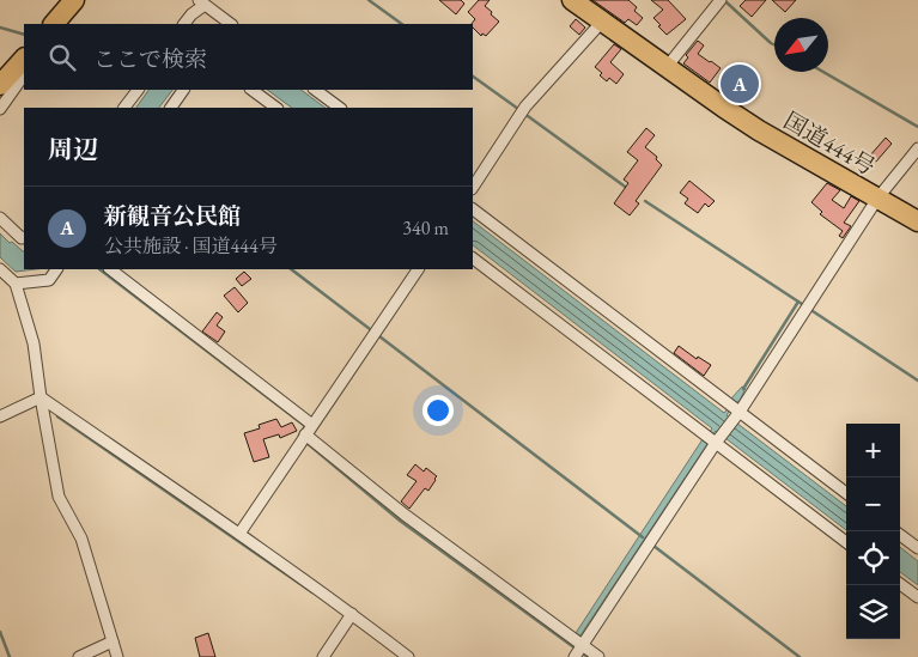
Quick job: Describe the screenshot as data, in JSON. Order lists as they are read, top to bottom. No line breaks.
{"streets":{"highway":["国道444号"]},"north":"bottom left","page":{"search":"ここで検索","pins":"A","heading":"周辺","list":[{"mark":"A","name":"新観音公民館","note":"公共施設 · 国道444号","value":"340 m"}],"map_buttons":["+","−"]}}
